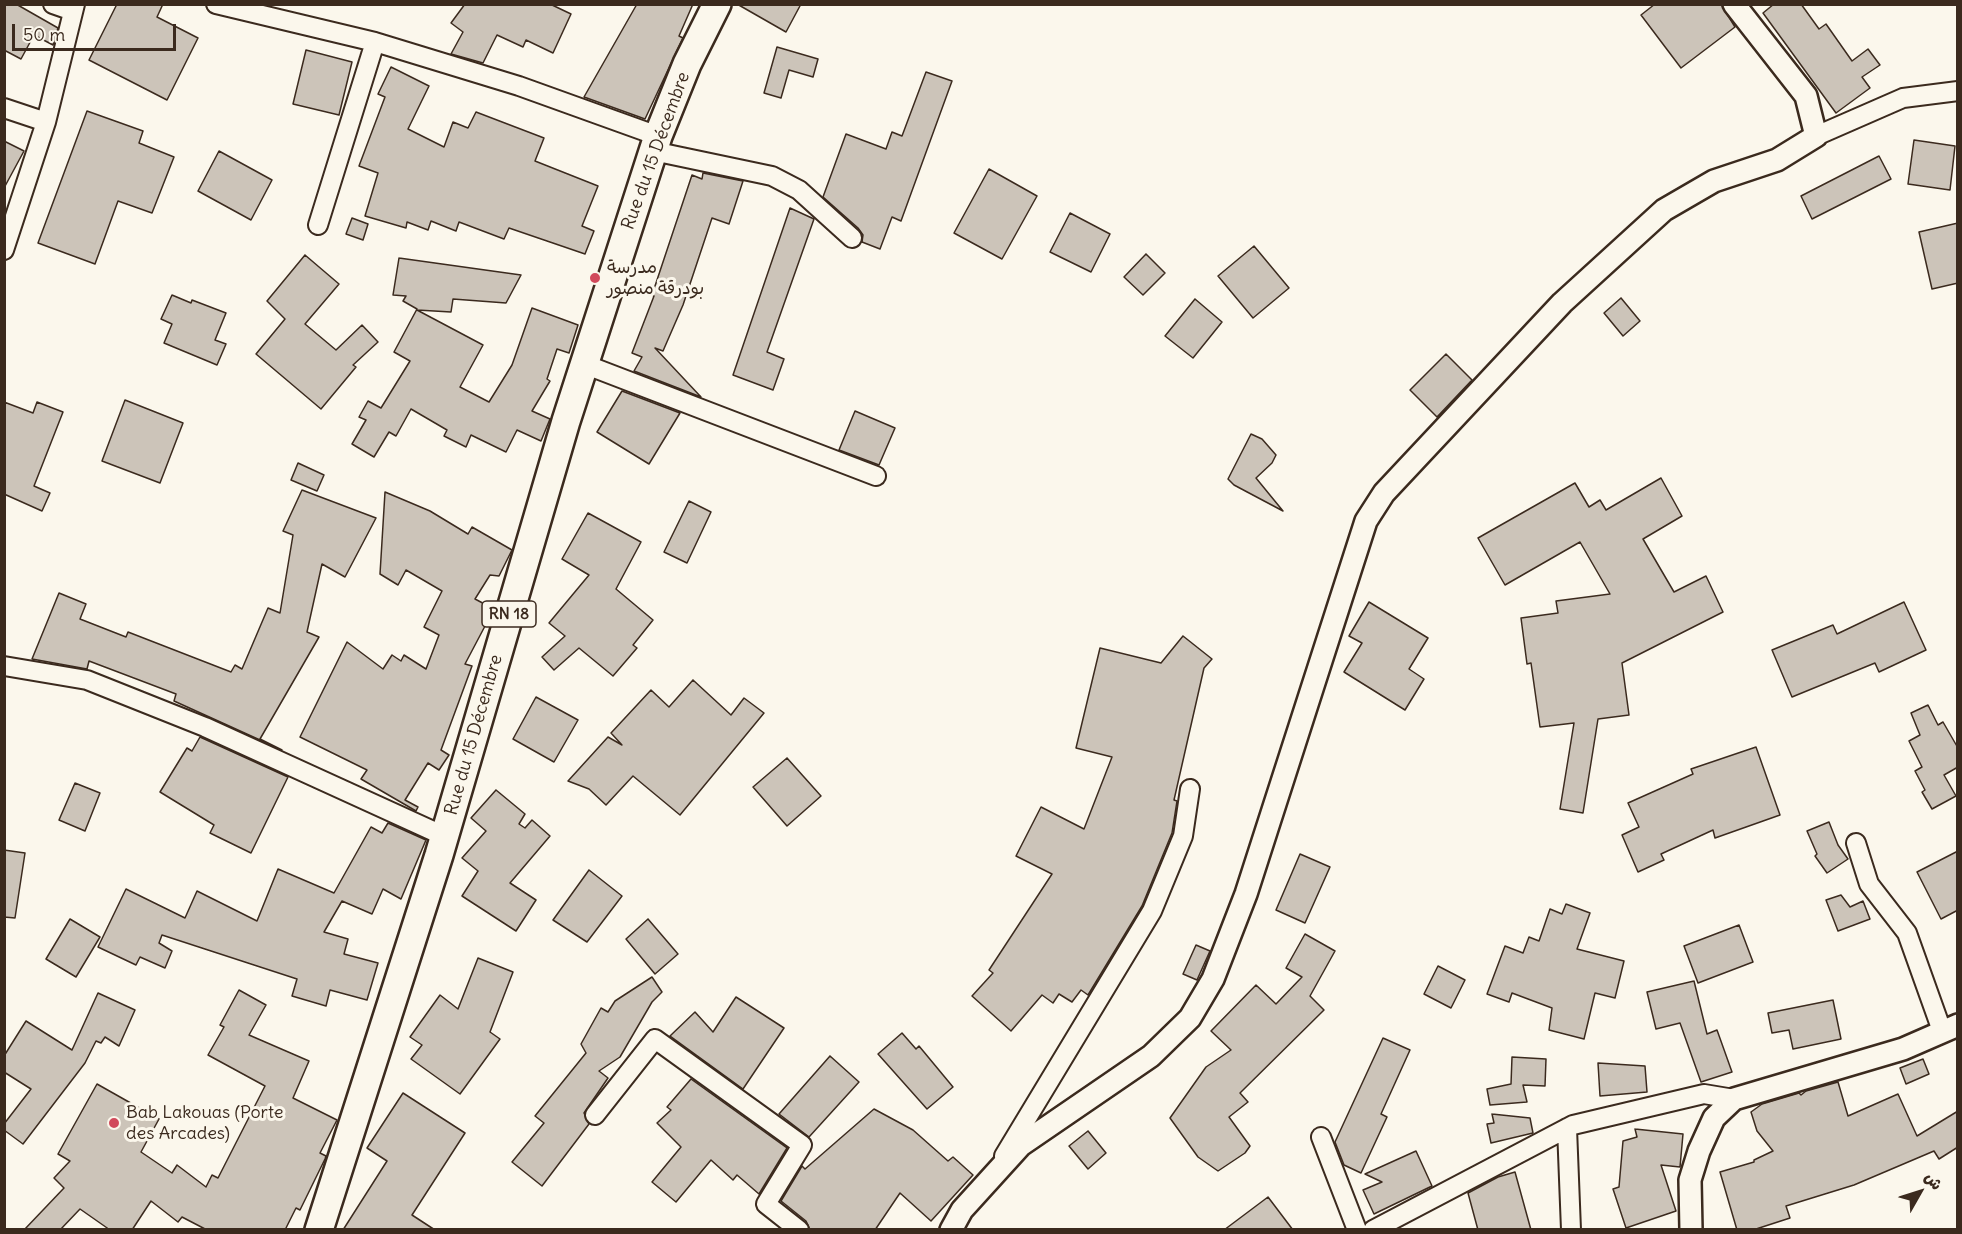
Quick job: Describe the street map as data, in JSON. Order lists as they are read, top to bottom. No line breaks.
{"streets":{"main road":["Rue du 15 Décembre","RN 18"]},"places":["مدرسة بودرقة منصور","Bab Lakouas (Porte des Arcades)"],"scale_bar":"50 m","north":"top right"}
